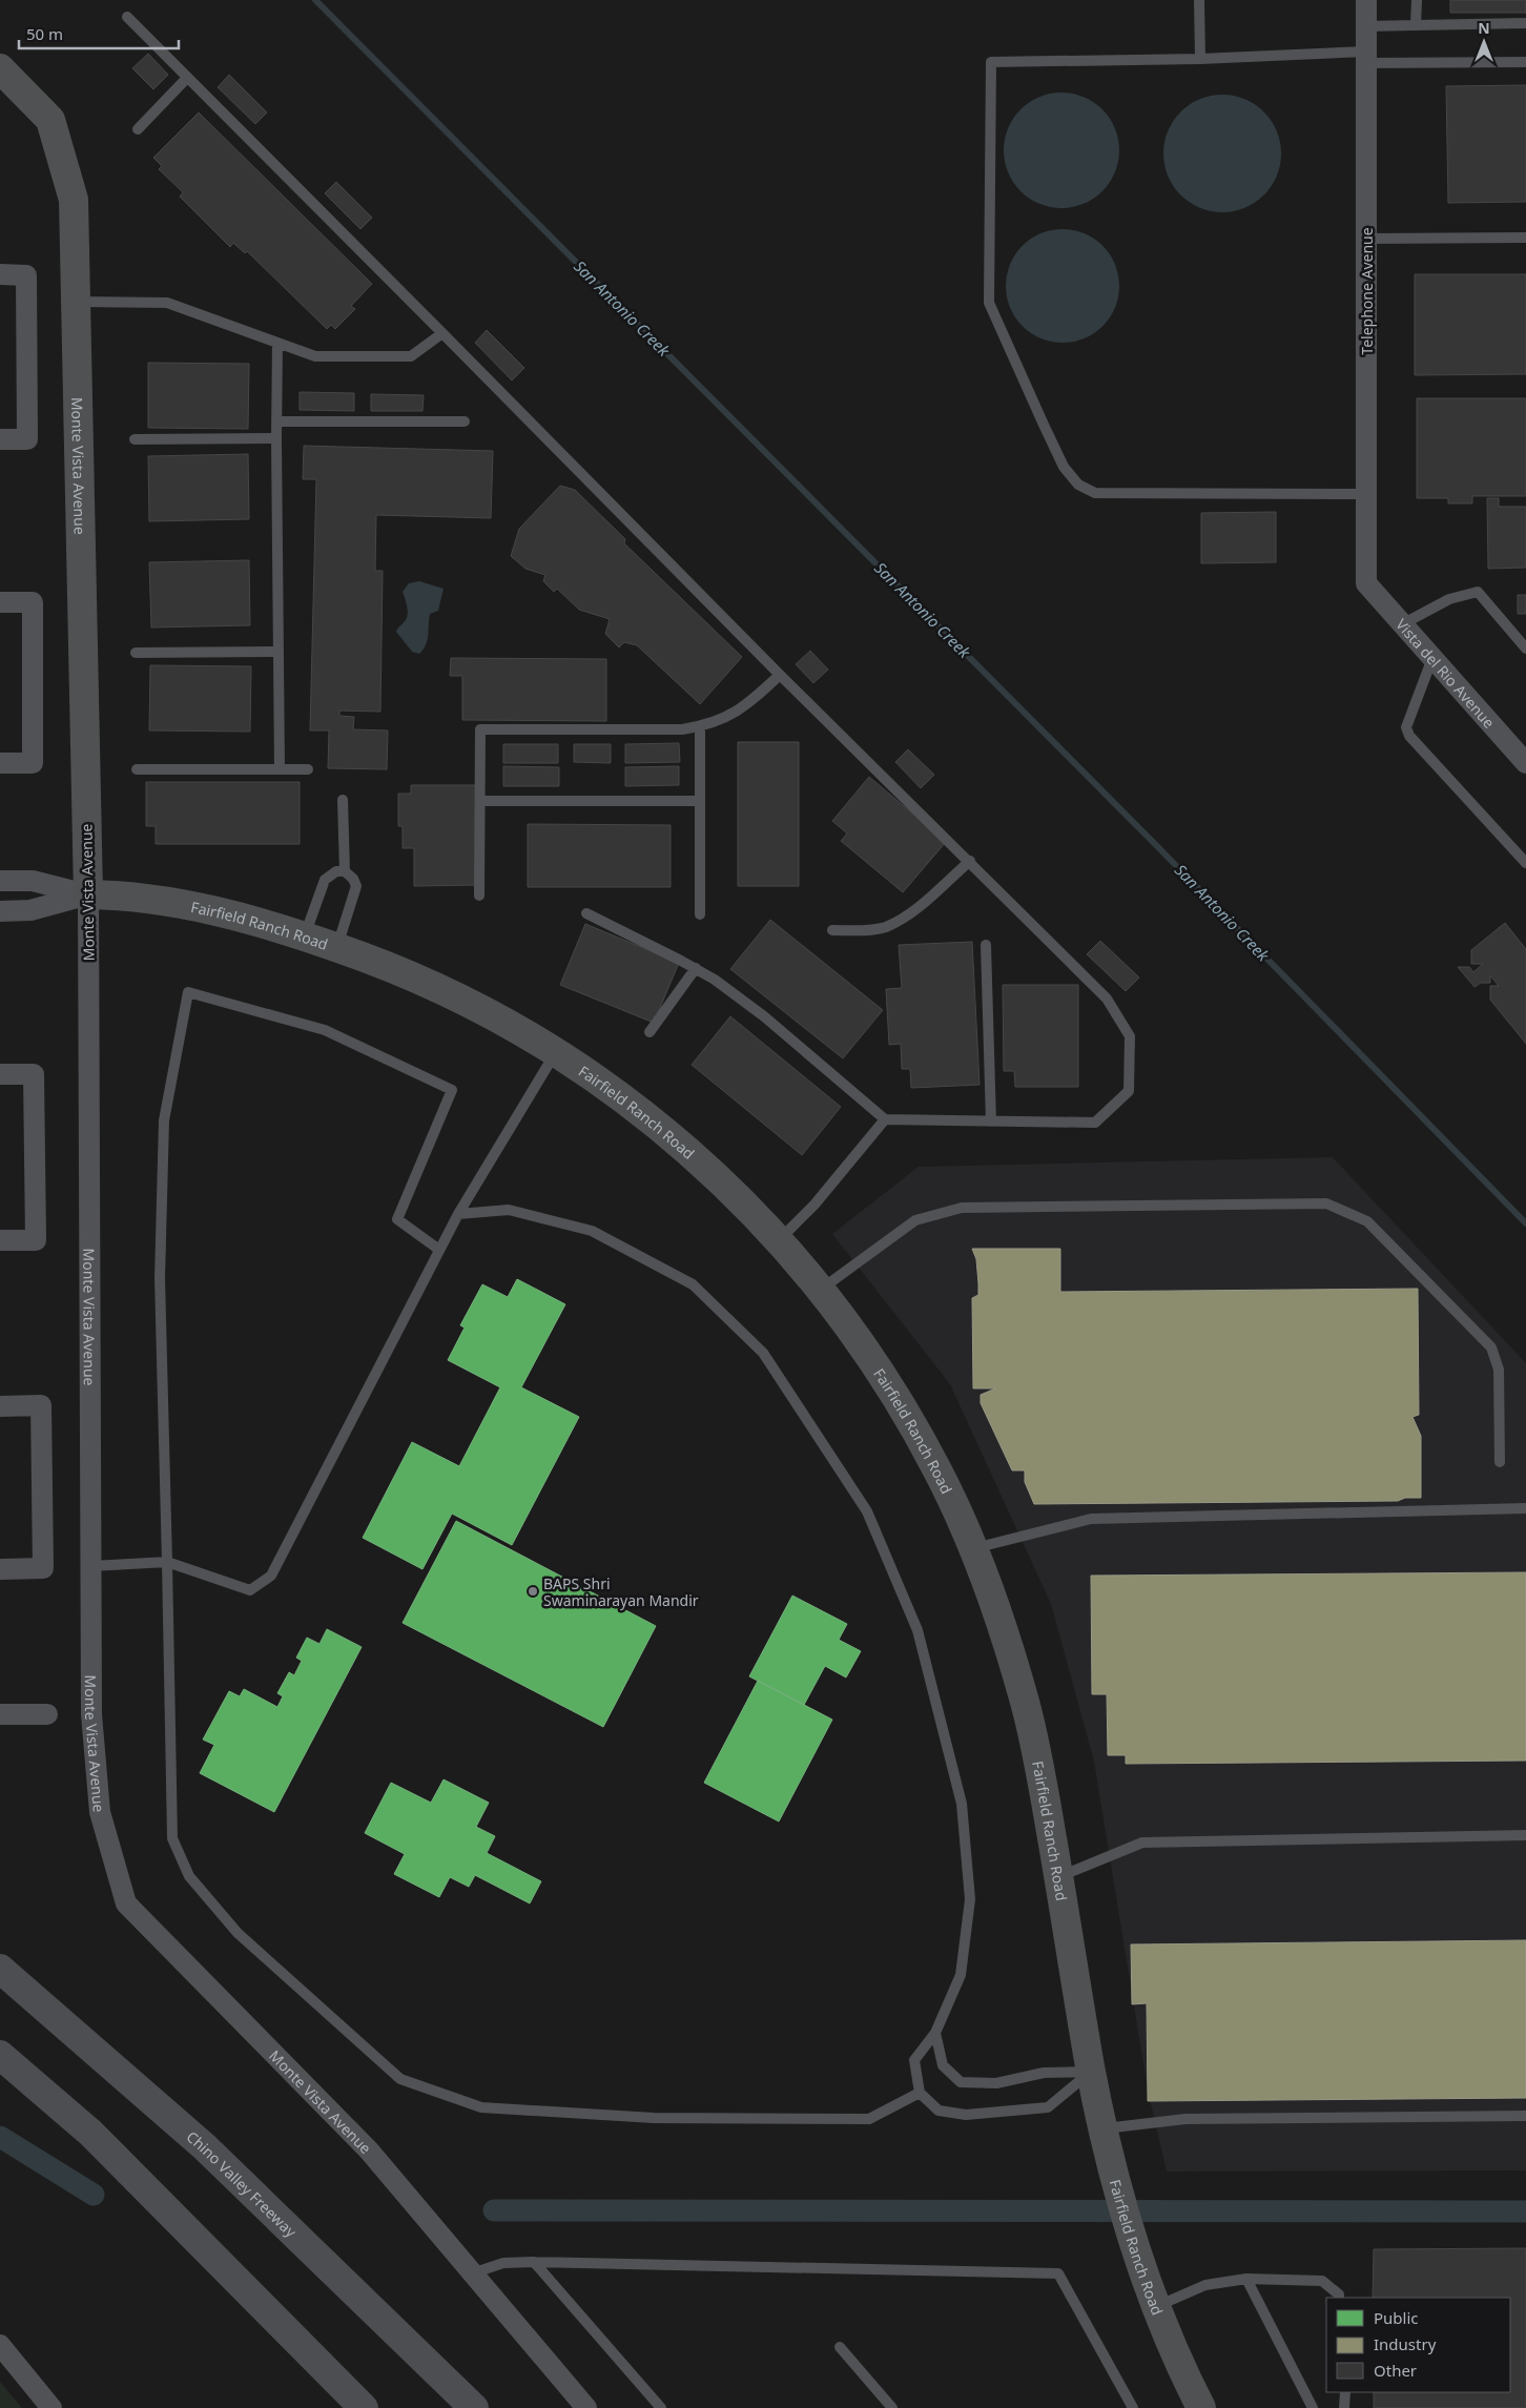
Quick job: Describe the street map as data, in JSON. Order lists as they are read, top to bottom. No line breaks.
{"streets":{"highway":["Chino Valley Freeway"],"street":["Telephone Avenue","Monte Vista Avenue","Vista del Rio Avenue","Fairfield Ranch Road"]},"crossings":[["Telephone Avenue","Vista del Rio Avenue"],["Monte Vista Avenue","Fairfield Ranch Road"]],"water":["San Antonio Creek"],"places":["BAPS Shri Swaminarayan Mandir"],"legend":["Public","Industry","Other"],"scale_bar":"50 m","north":"top"}
